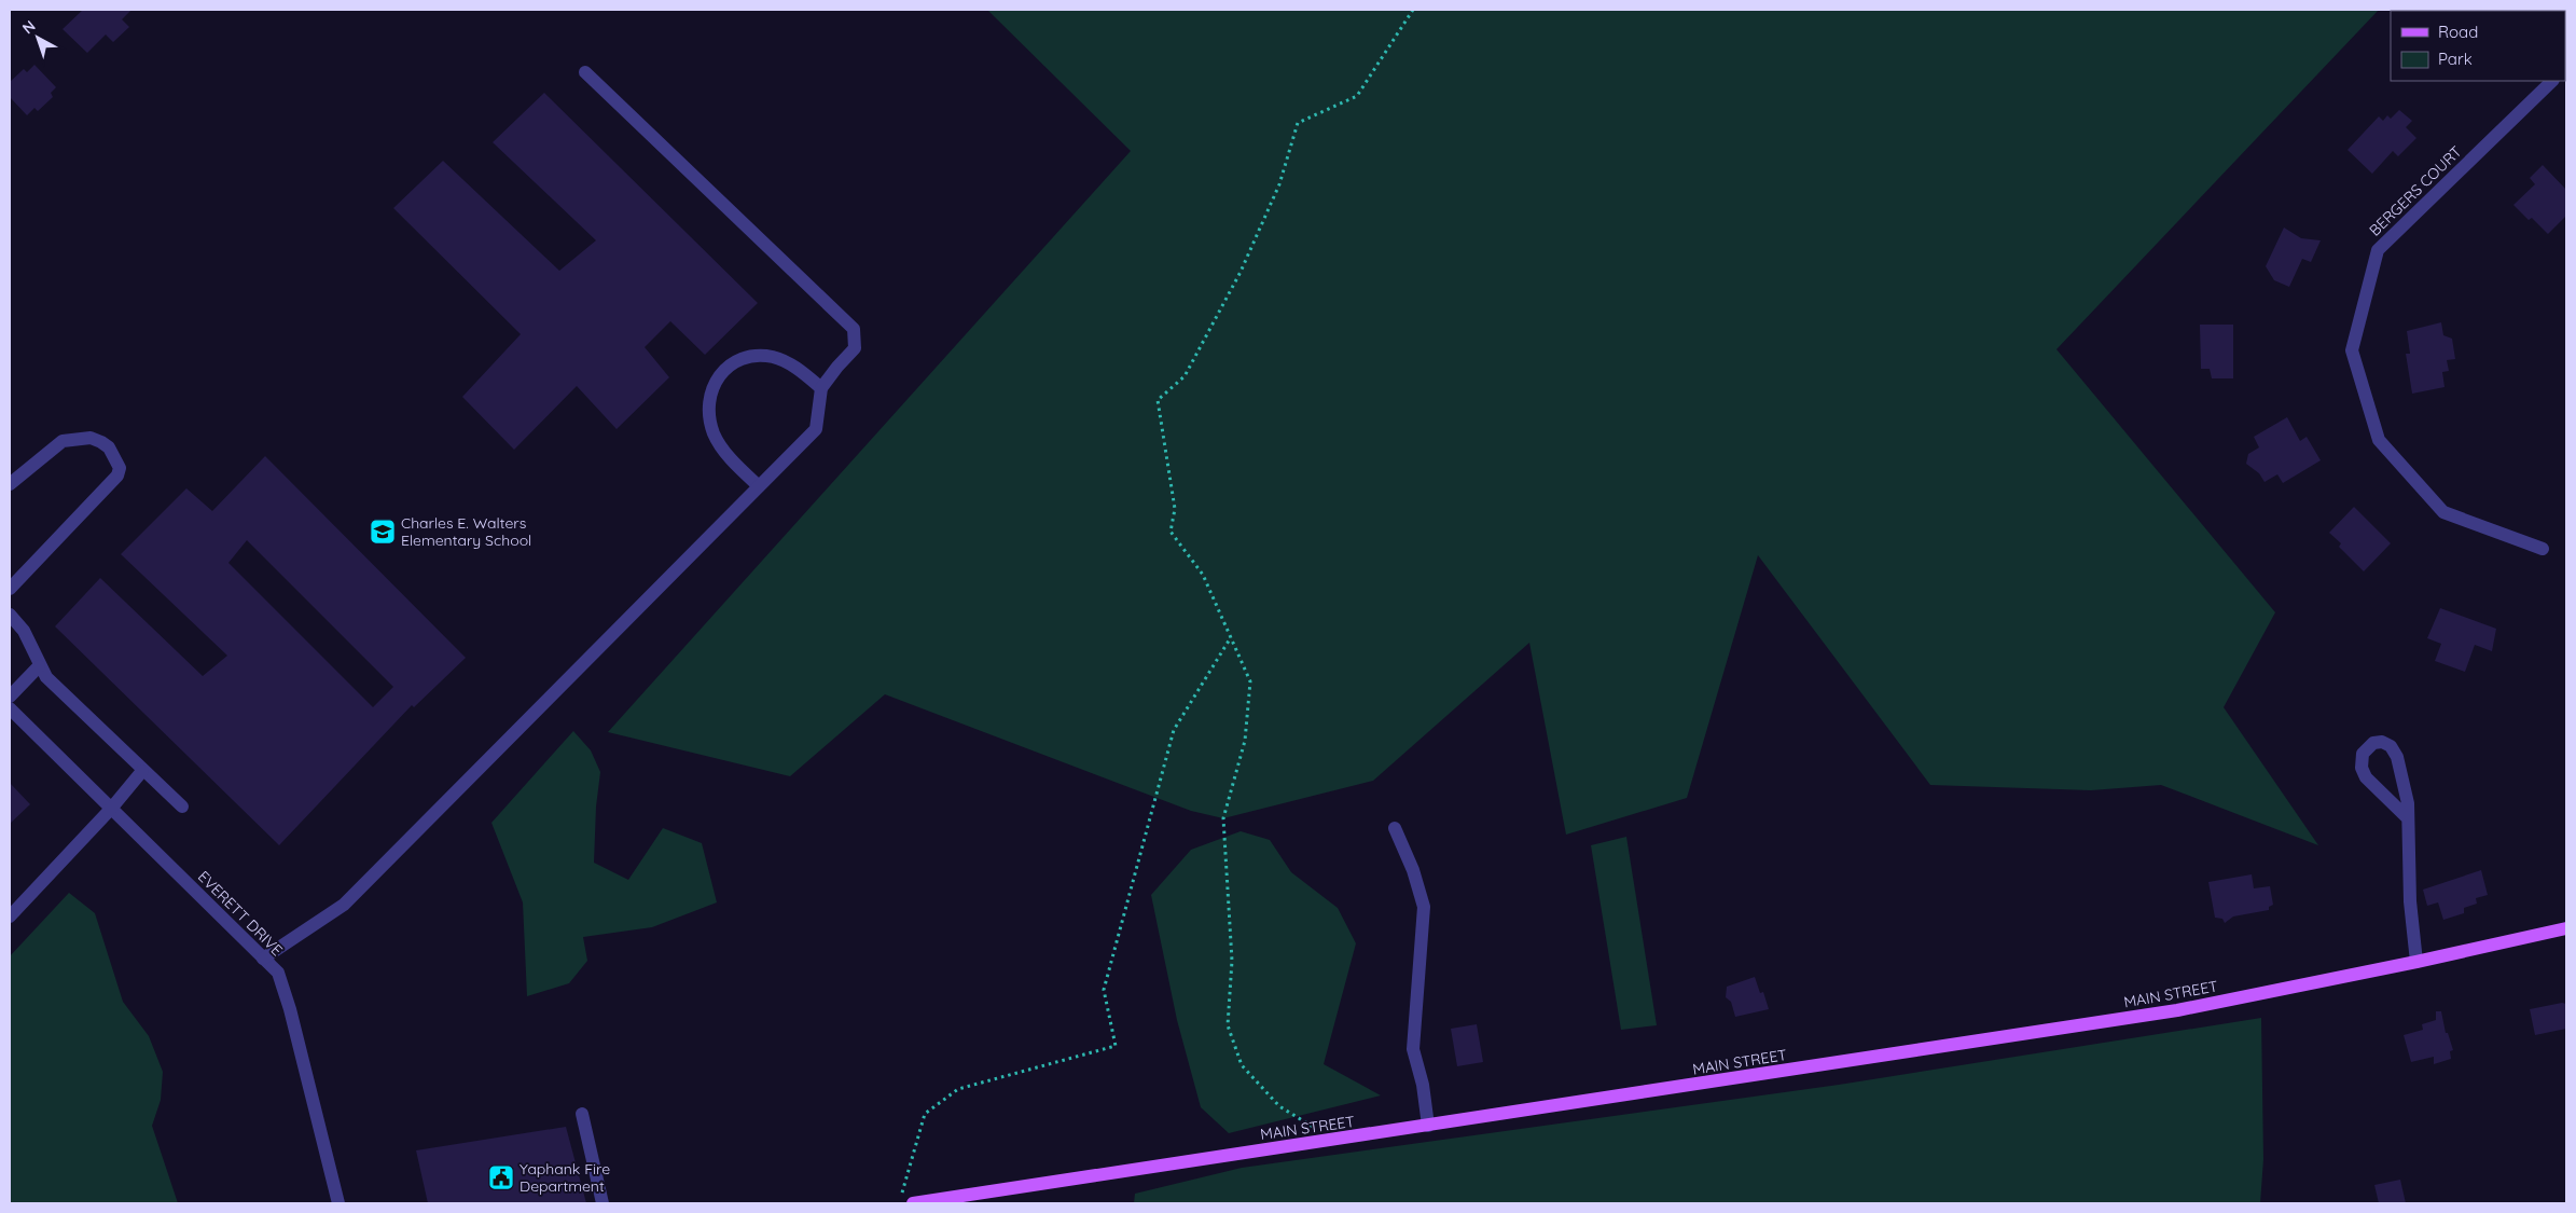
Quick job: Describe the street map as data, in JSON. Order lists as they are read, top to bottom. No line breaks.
{"streets":{"main road":["MAIN STREET"],"street":["BERGERS COURT","EVERETT DRIVE"]},"places":{"school or university":["Charles E. Walters Elementary School"],"public building":["Yaphank Fire Department"]},"legend":["Road","Park"],"north":"top left"}
